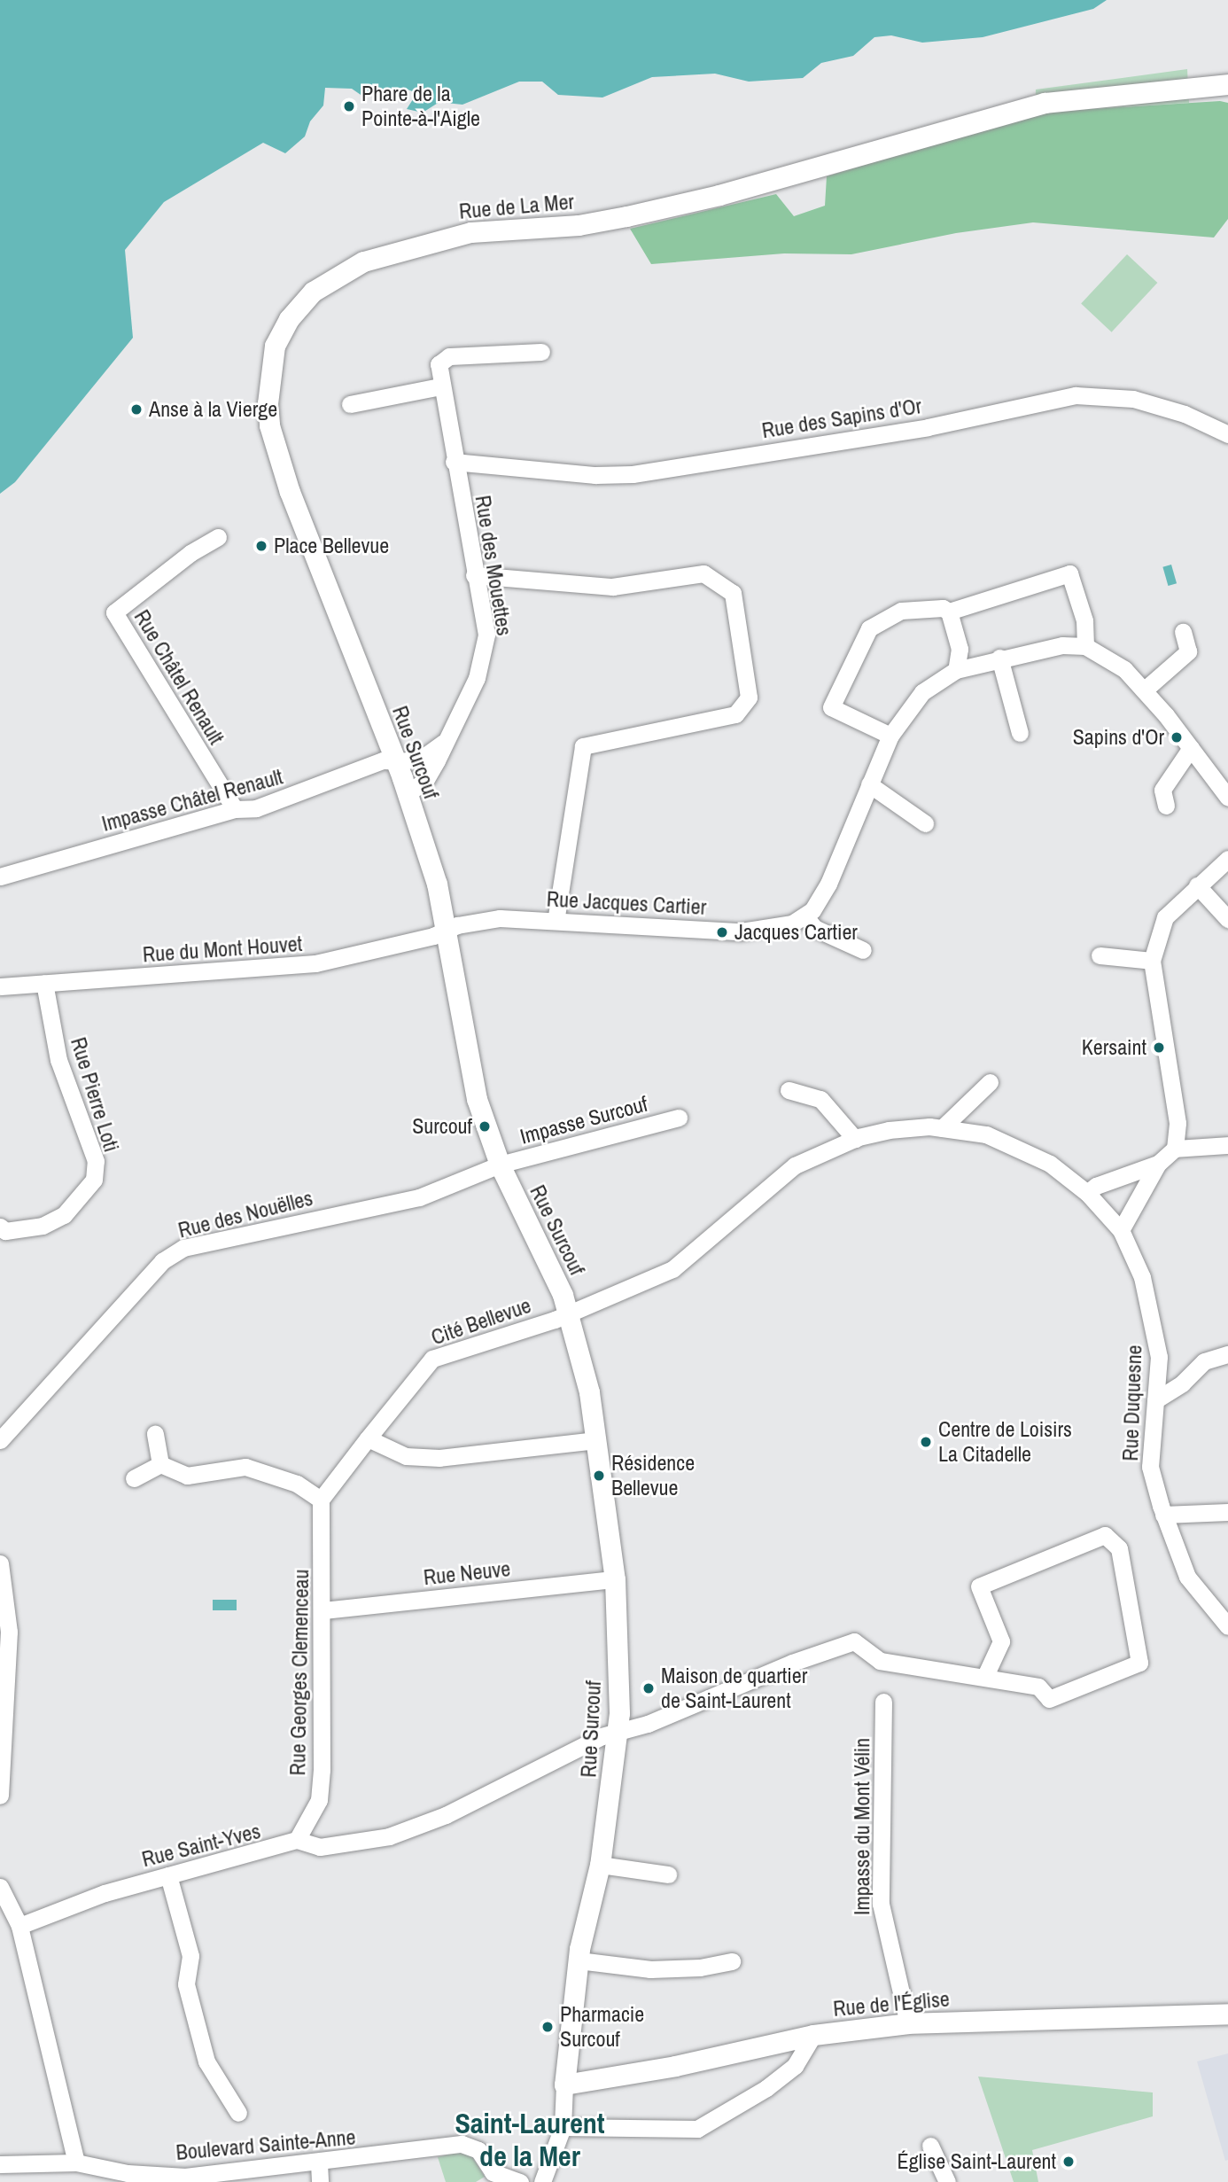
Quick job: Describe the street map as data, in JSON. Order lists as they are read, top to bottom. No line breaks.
{"streets":{"street":["Rue de La Mer","Rue des Sapins d'Or","Rue des Mouettes","Rue Châtel Renault","Rue Surcouf","Impasse Châtel Renault","Rue Jacques Cartier","Rue du Mont Houvet","Rue Pierre Loti","Impasse Surcouf","Rue des Nouëlles","Cité Bellevue","Rue Duquesne","Rue Neuve","Rue Georges Clemenceau","Impasse du Mont Vélin","Rue Saint-Yves","Rue de l'Église","Boulevard Sainte-Anne"]},"crossings":[["Rue de La Mer","Rue Surcouf"],["Rue des Sapins d'Or","Rue des Mouettes"],["Rue des Mouettes","Rue Surcouf"],["Rue Châtel Renault","Impasse Châtel Renault"],["Rue Surcouf","Impasse Châtel Renault"],["Rue Surcouf","Rue Jacques Cartier"],["Rue Surcouf","Rue du Mont Houvet"],["Rue Surcouf","Impasse Surcouf"],["Rue Surcouf","Rue des Nouëlles"],["Rue Surcouf","Cité Bellevue"],["Rue Surcouf","Rue Duquesne"],["Rue Surcouf","Rue Neuve"],["Rue Surcouf","Rue Saint-Yves"],["Rue Surcouf","Rue de l'Église"],["Rue Jacques Cartier","Rue du Mont Houvet"],["Rue du Mont Houvet","Rue Pierre Loti"],["Impasse Surcouf","Rue des Nouëlles"],["Cité Bellevue","Rue Duquesne"],["Cité Bellevue","Rue Georges Clemenceau"],["Rue Neuve","Rue Georges Clemenceau"],["Rue Georges Clemenceau","Rue Saint-Yves"],["Impasse du Mont Vélin","Rue de l'Église"]],"districts":["Saint-Laurent de la Mer"],"places":["Phare de la Pointe-à-l'Aigle","Anse à la Vierge","Place Bellevue","Sapins d'Or","Jacques Cartier","Kersaint","Surcouf","Centre de Loisirs La Citadelle","Résidence Bellevue","Maison de quartier de Saint-Laurent","Pharmacie Surcouf","Église Saint-Laurent"]}
